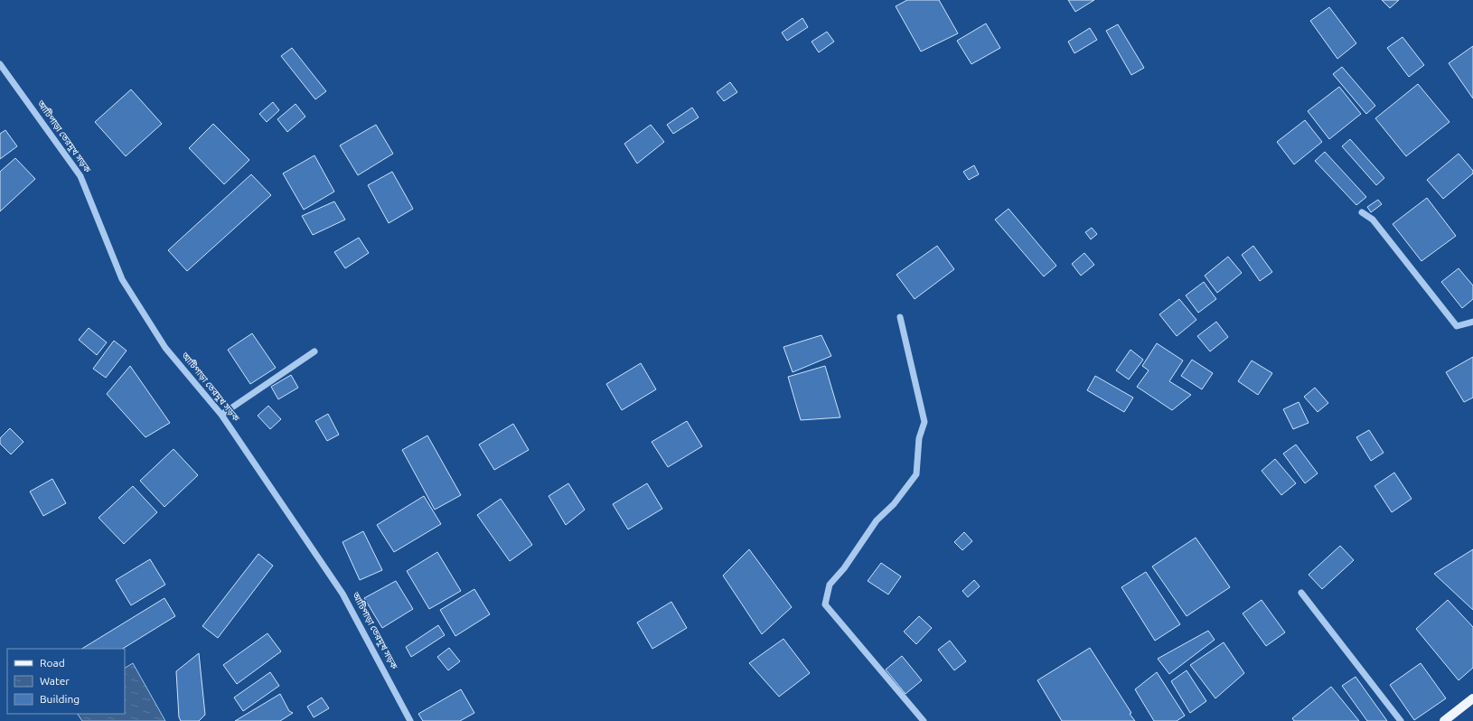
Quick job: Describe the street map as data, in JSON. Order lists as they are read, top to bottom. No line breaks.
{"streets":{"street":["আটিপাড়া তেরমুখ সড়ক"]},"legend":["Road","Water","Building"]}
